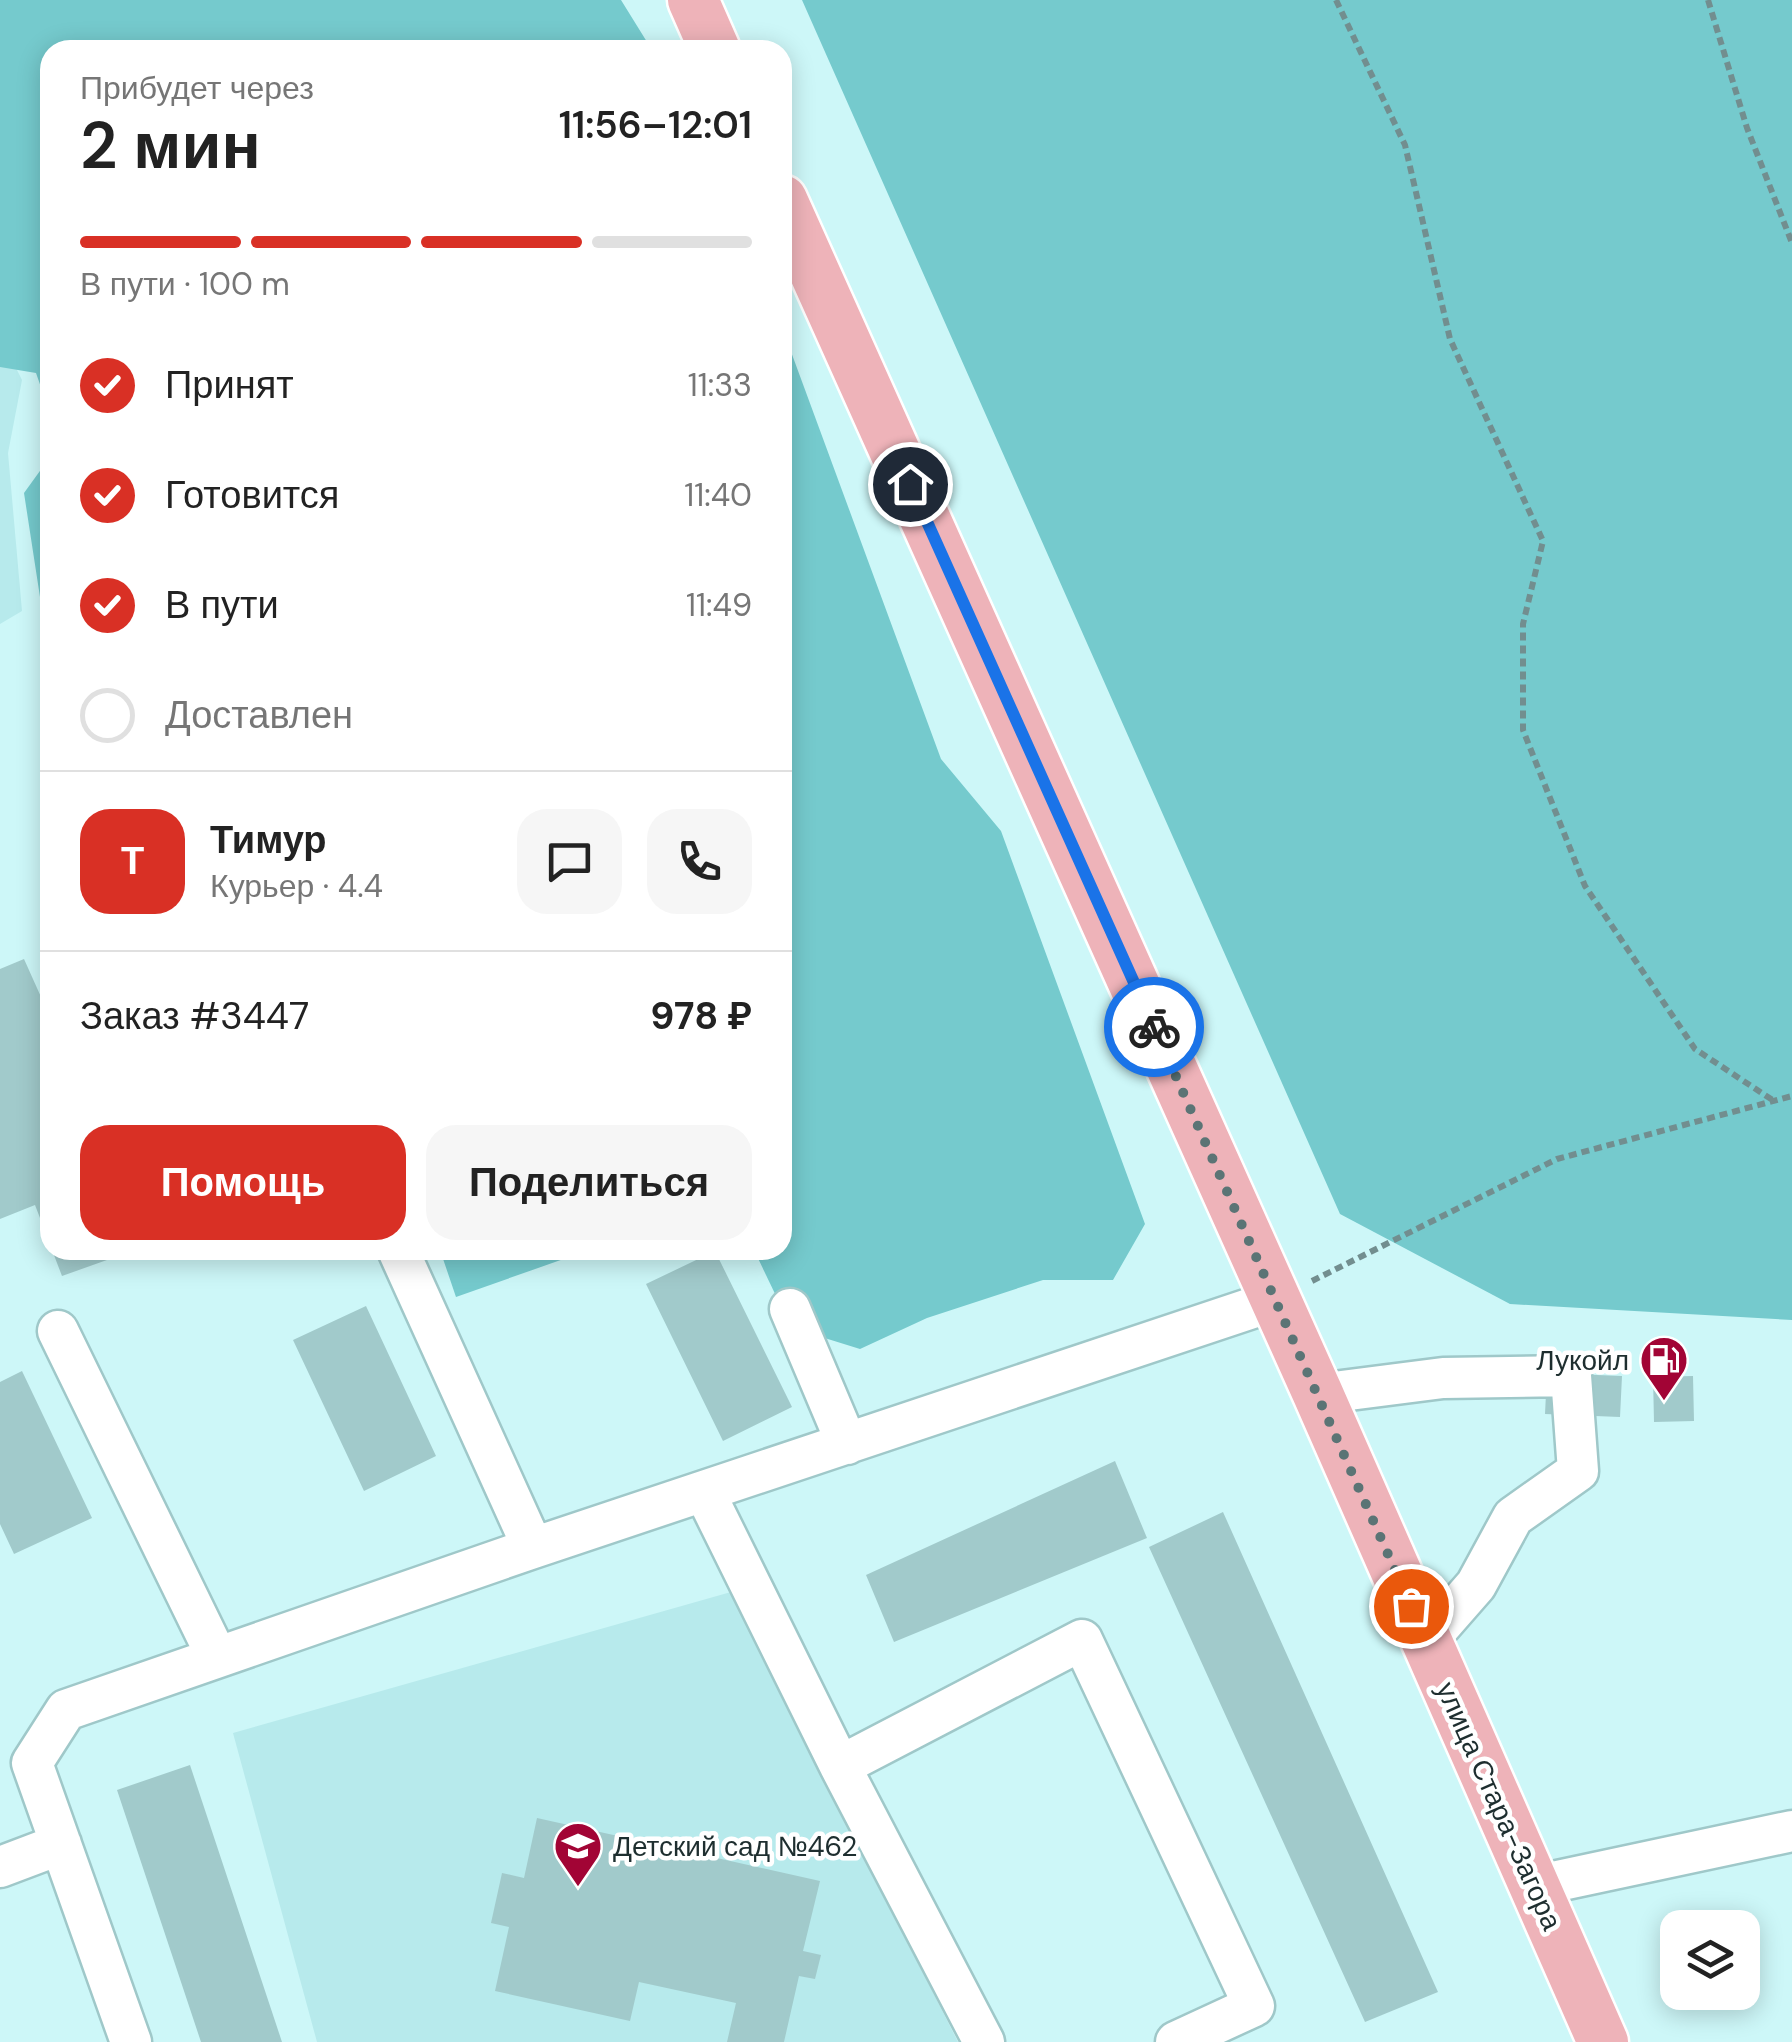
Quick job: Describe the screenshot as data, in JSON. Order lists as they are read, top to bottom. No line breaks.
{"streets":{"main road":["улица Стара-Загора"]},"places":{"fuel station":["Лукойл"],"school or university":["Детский сад №462"]},"page":{"heading":["2 мин","Прибудет через","11:56–12:01"],"panel":["Тимур","Курьер · 4.4","Заказ #3447","978 ₽"],"bar":"В пути · 100 m","list":[["Принят","11:33"],["Готовится","11:40"],["В пути","11:49"],"Доставлен"],"round":"Т","buttons":["Помощь","Поделиться"]}}
